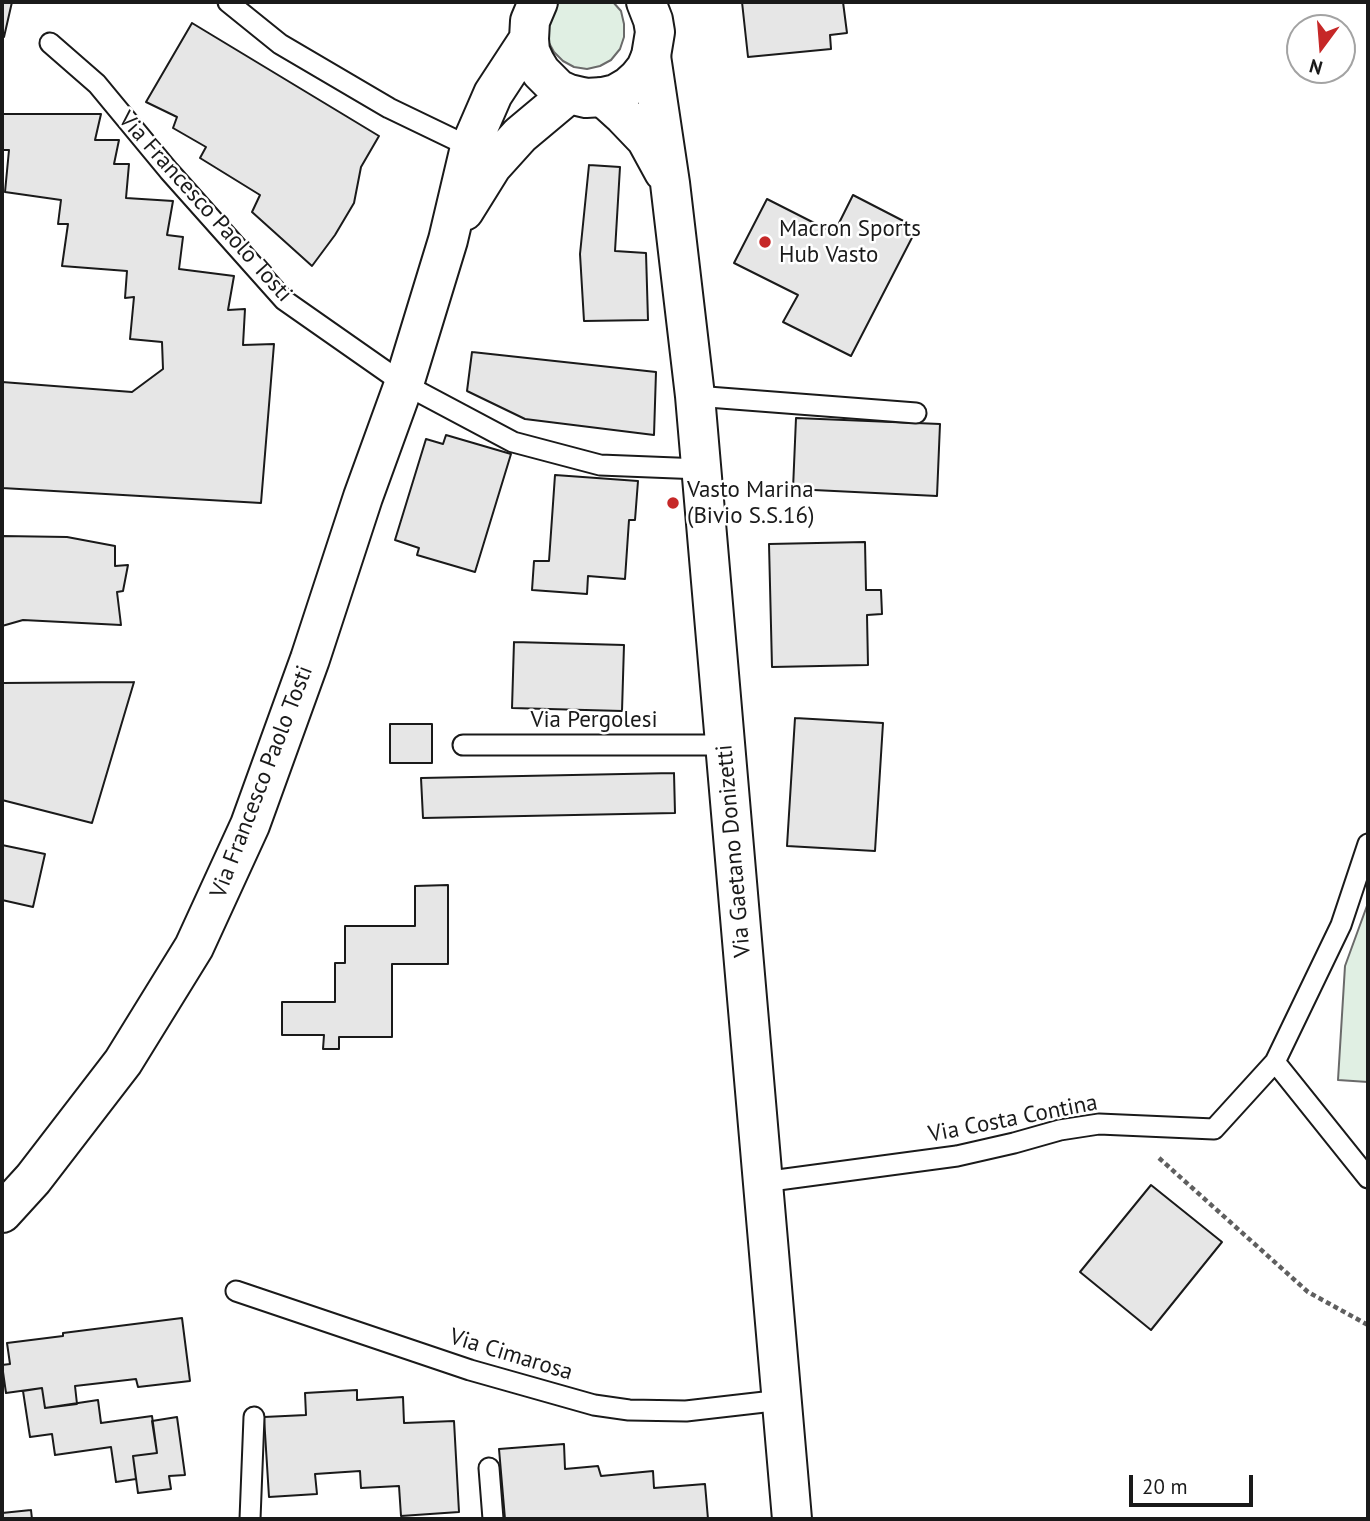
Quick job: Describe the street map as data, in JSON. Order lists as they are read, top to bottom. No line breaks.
{"streets":{"main road":["Via Francesco Paolo Tosti","Via Gaetano Donizetti"],"lane":["Via Pergolesi","Via Costa Contina","Via Cimarosa"]},"crossings":[["Via Francesco Paolo Tosti","Via Gaetano Donizetti"],["Via Pergolesi","Via Gaetano Donizetti"],["Via Gaetano Donizetti","Via Costa Contina"],["Via Gaetano Donizetti","Via Cimarosa"]],"places":["Macron Sports Hub Vasto","Vasto Marina (Bivio S.S.16)"],"scale_bar":"20 m","north":"bottom"}
